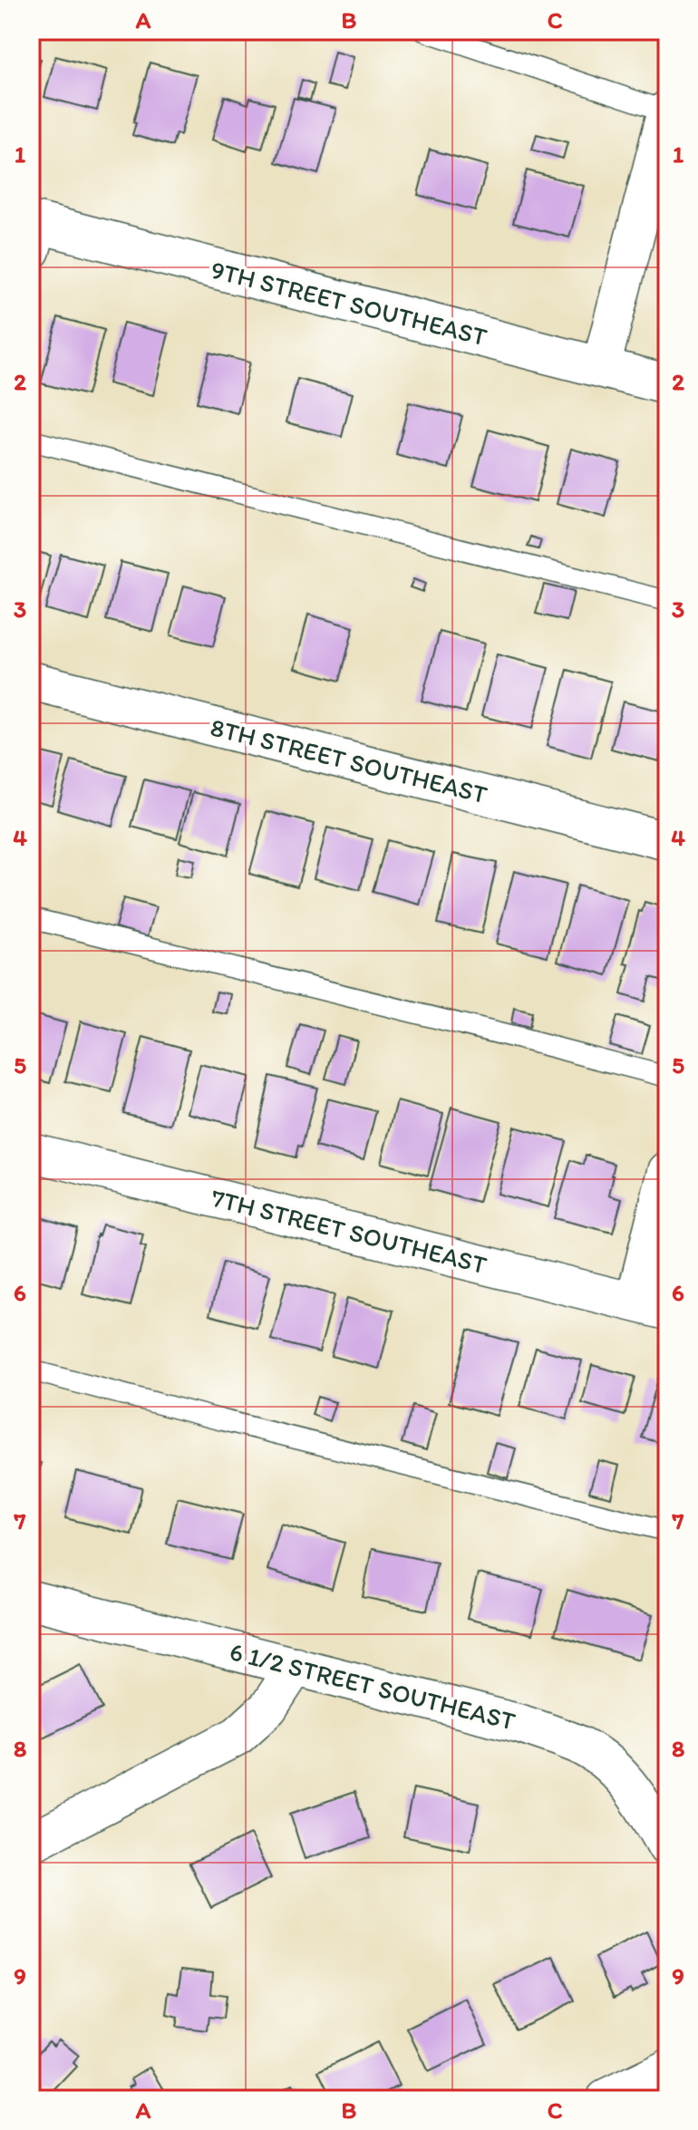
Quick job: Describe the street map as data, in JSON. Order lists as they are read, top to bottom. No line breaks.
{"streets":{"street":["9TH STREET SOUTHEAST","8TH STREET SOUTHEAST","7TH STREET SOUTHEAST","6 1/2 STREET SOUTHEAST"]},"grid":{"columns":["A","B","C"],"rows":["1","2","3","4","5","6","7","8","9"]}}
